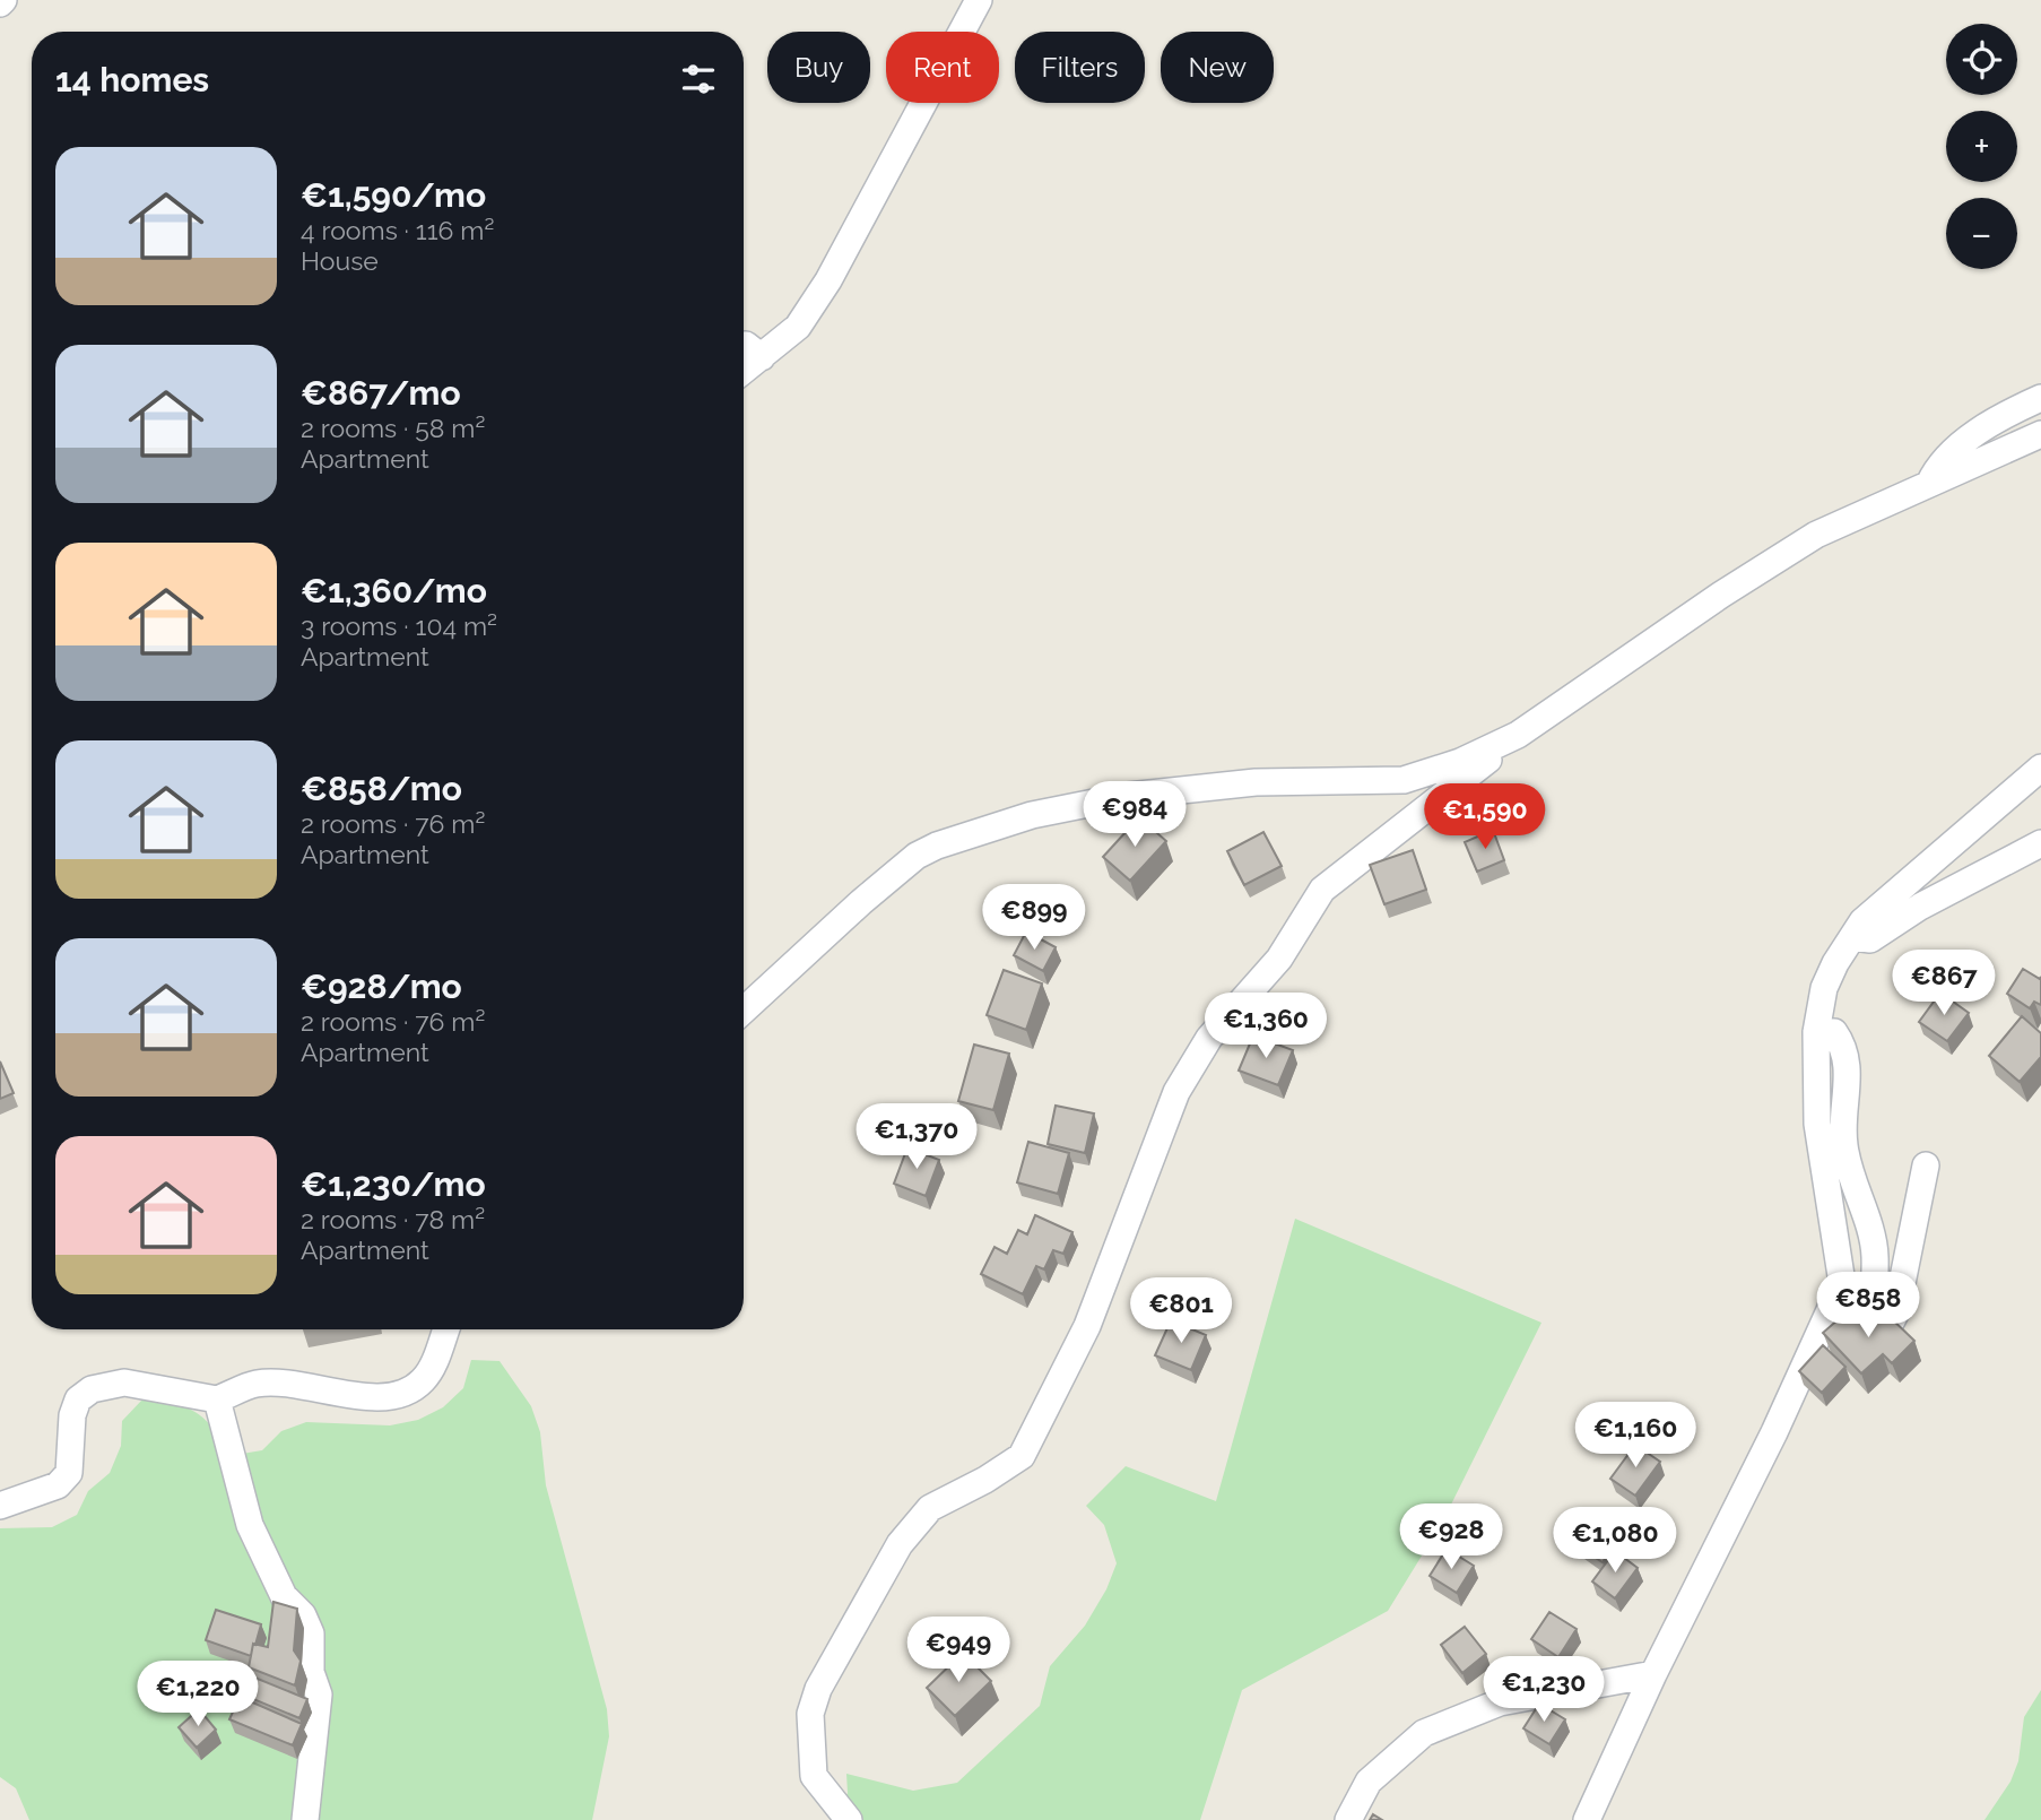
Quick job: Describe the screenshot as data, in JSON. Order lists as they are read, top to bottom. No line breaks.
{"page":{"map_buttons":["+","−"],"chip":["Buy","Rent","Filters","New"],"heading":"14 homes","list":[{"name":"€1,590/mo","note":"4 rooms · 116 m² · House"},{"name":"€867/mo","note":"2 rooms · 58 m² · Apartment"},{"name":"€1,360/mo","note":"3 rooms · 104 m² · Apartment"},{"name":"€858/mo","note":"2 rooms · 76 m² · Apartment"},{"name":"€928/mo","note":"2 rooms · 76 m² · Apartment"},{"name":"€1,230/mo","note":"2 rooms · 78 m² · Apartment"}],"price":["€984","€1,590","€899","€867","€1,360","€1,370","€858","€801","€1,160","€928","€1,080","€949","€1,230","€1,220"]}}
